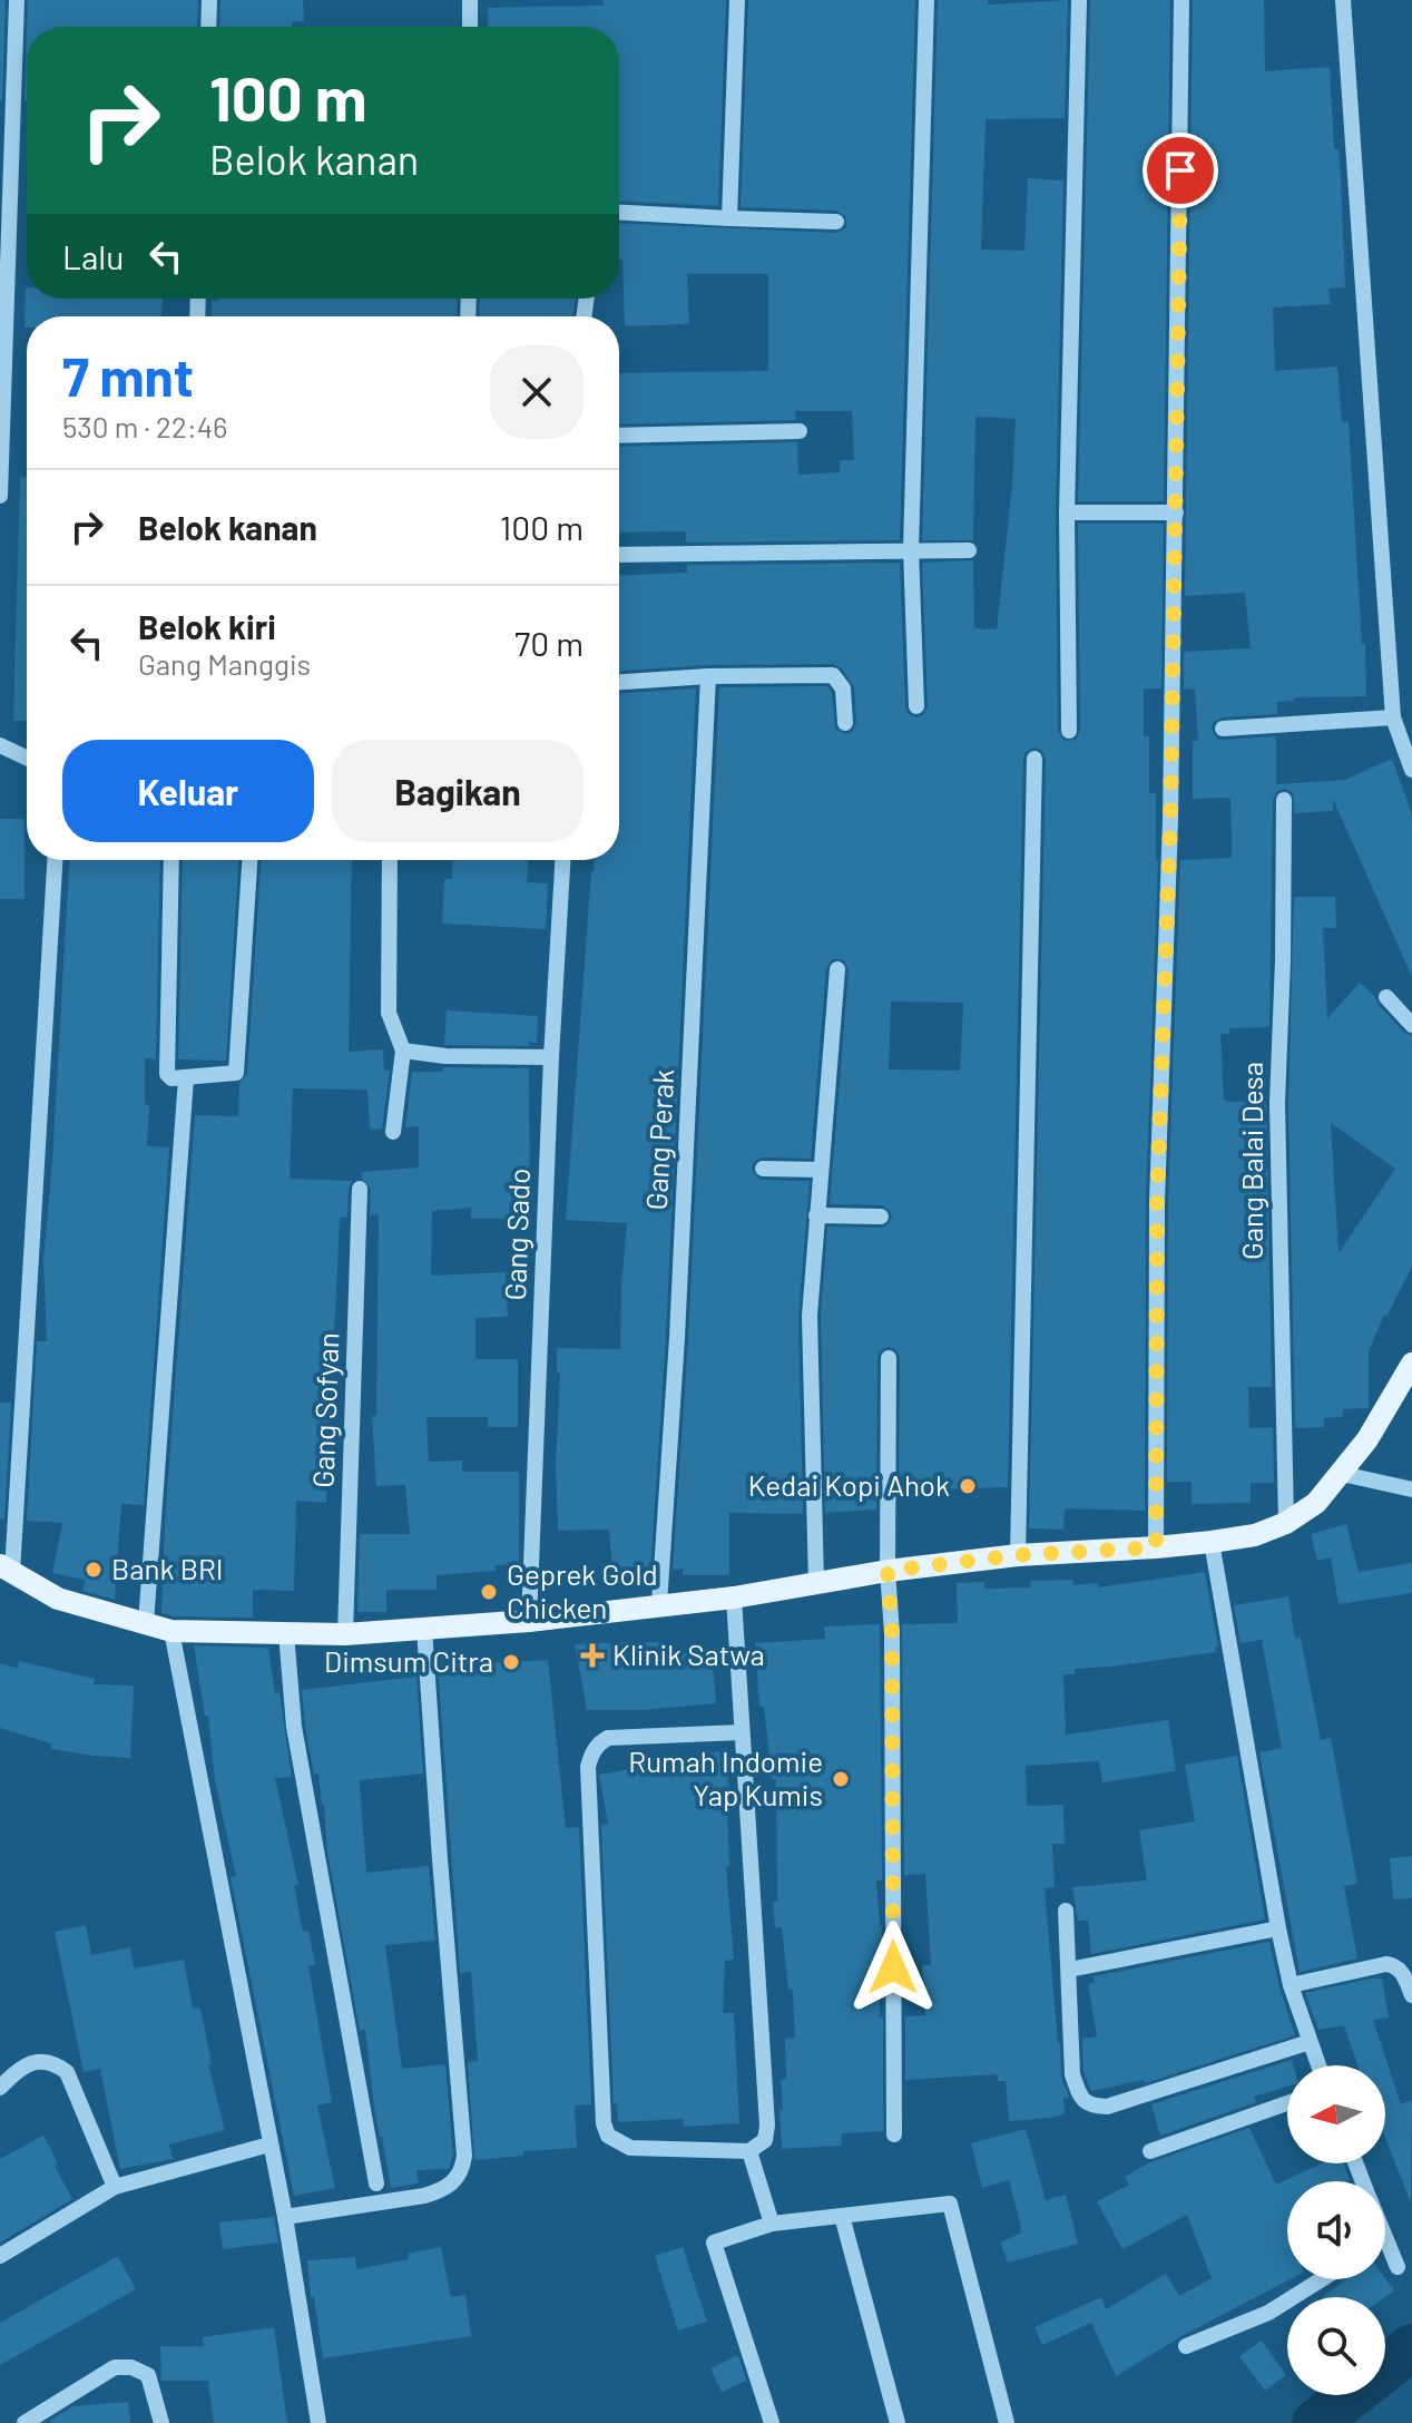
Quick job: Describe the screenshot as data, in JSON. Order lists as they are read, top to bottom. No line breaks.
{"streets":{"street":["Gang Perak","Gang Balai Desa","Gang Sado","Gang Sofyan"]},"places":{"other":["Kedai Kopi Ahok","Bank BRI","Geprek Gold Chicken","Dimsum Citra","Rumah Indomie Yap Kumis"],"health":["Klinik Satwa"]},"north":"left","page":{"turn":["100 m","Belok kanan"],"then":"Lalu","heading":["7 mnt","530 m · 22:46"],"list":[{"name":"Belok kanan","value":"100 m"},{"name":"Belok kiri","note":"Gang Manggis","value":"70 m"}],"buttons":["Keluar","Bagikan"]}}
